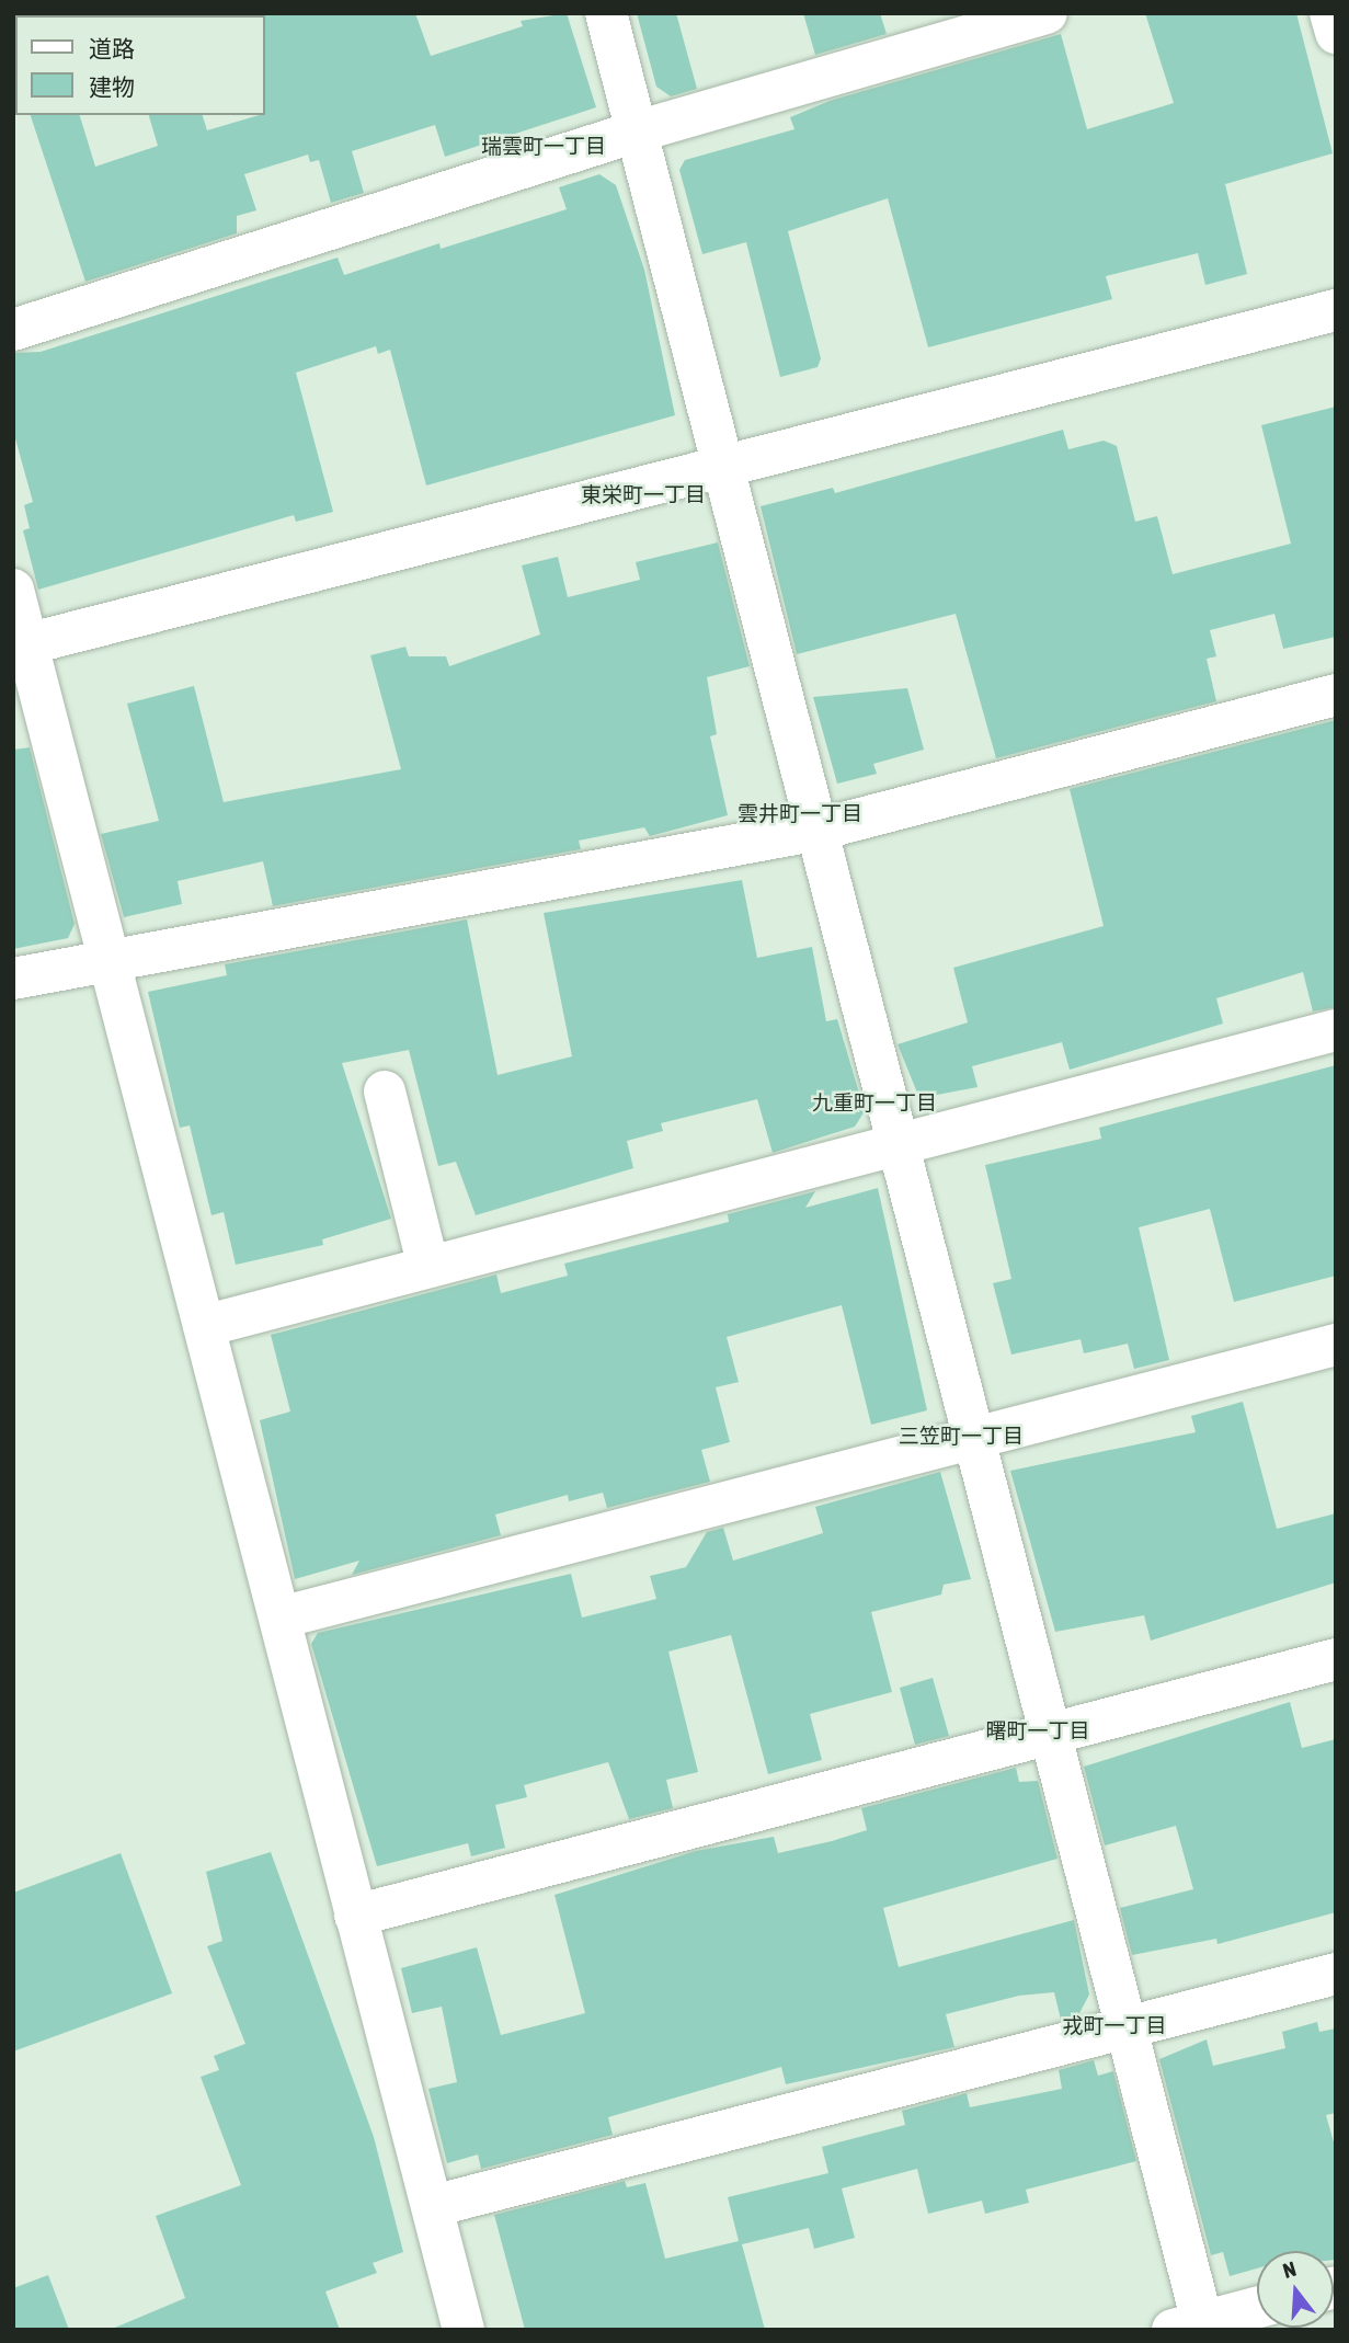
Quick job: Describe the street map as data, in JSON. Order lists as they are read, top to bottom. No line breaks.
{"districts":["瑞雲町一丁目","東栄町一丁目","雲井町一丁目","九重町一丁目","三笠町一丁目","曙町一丁目","戎町一丁目"],"legend":["道路","建物"],"north":"top"}
